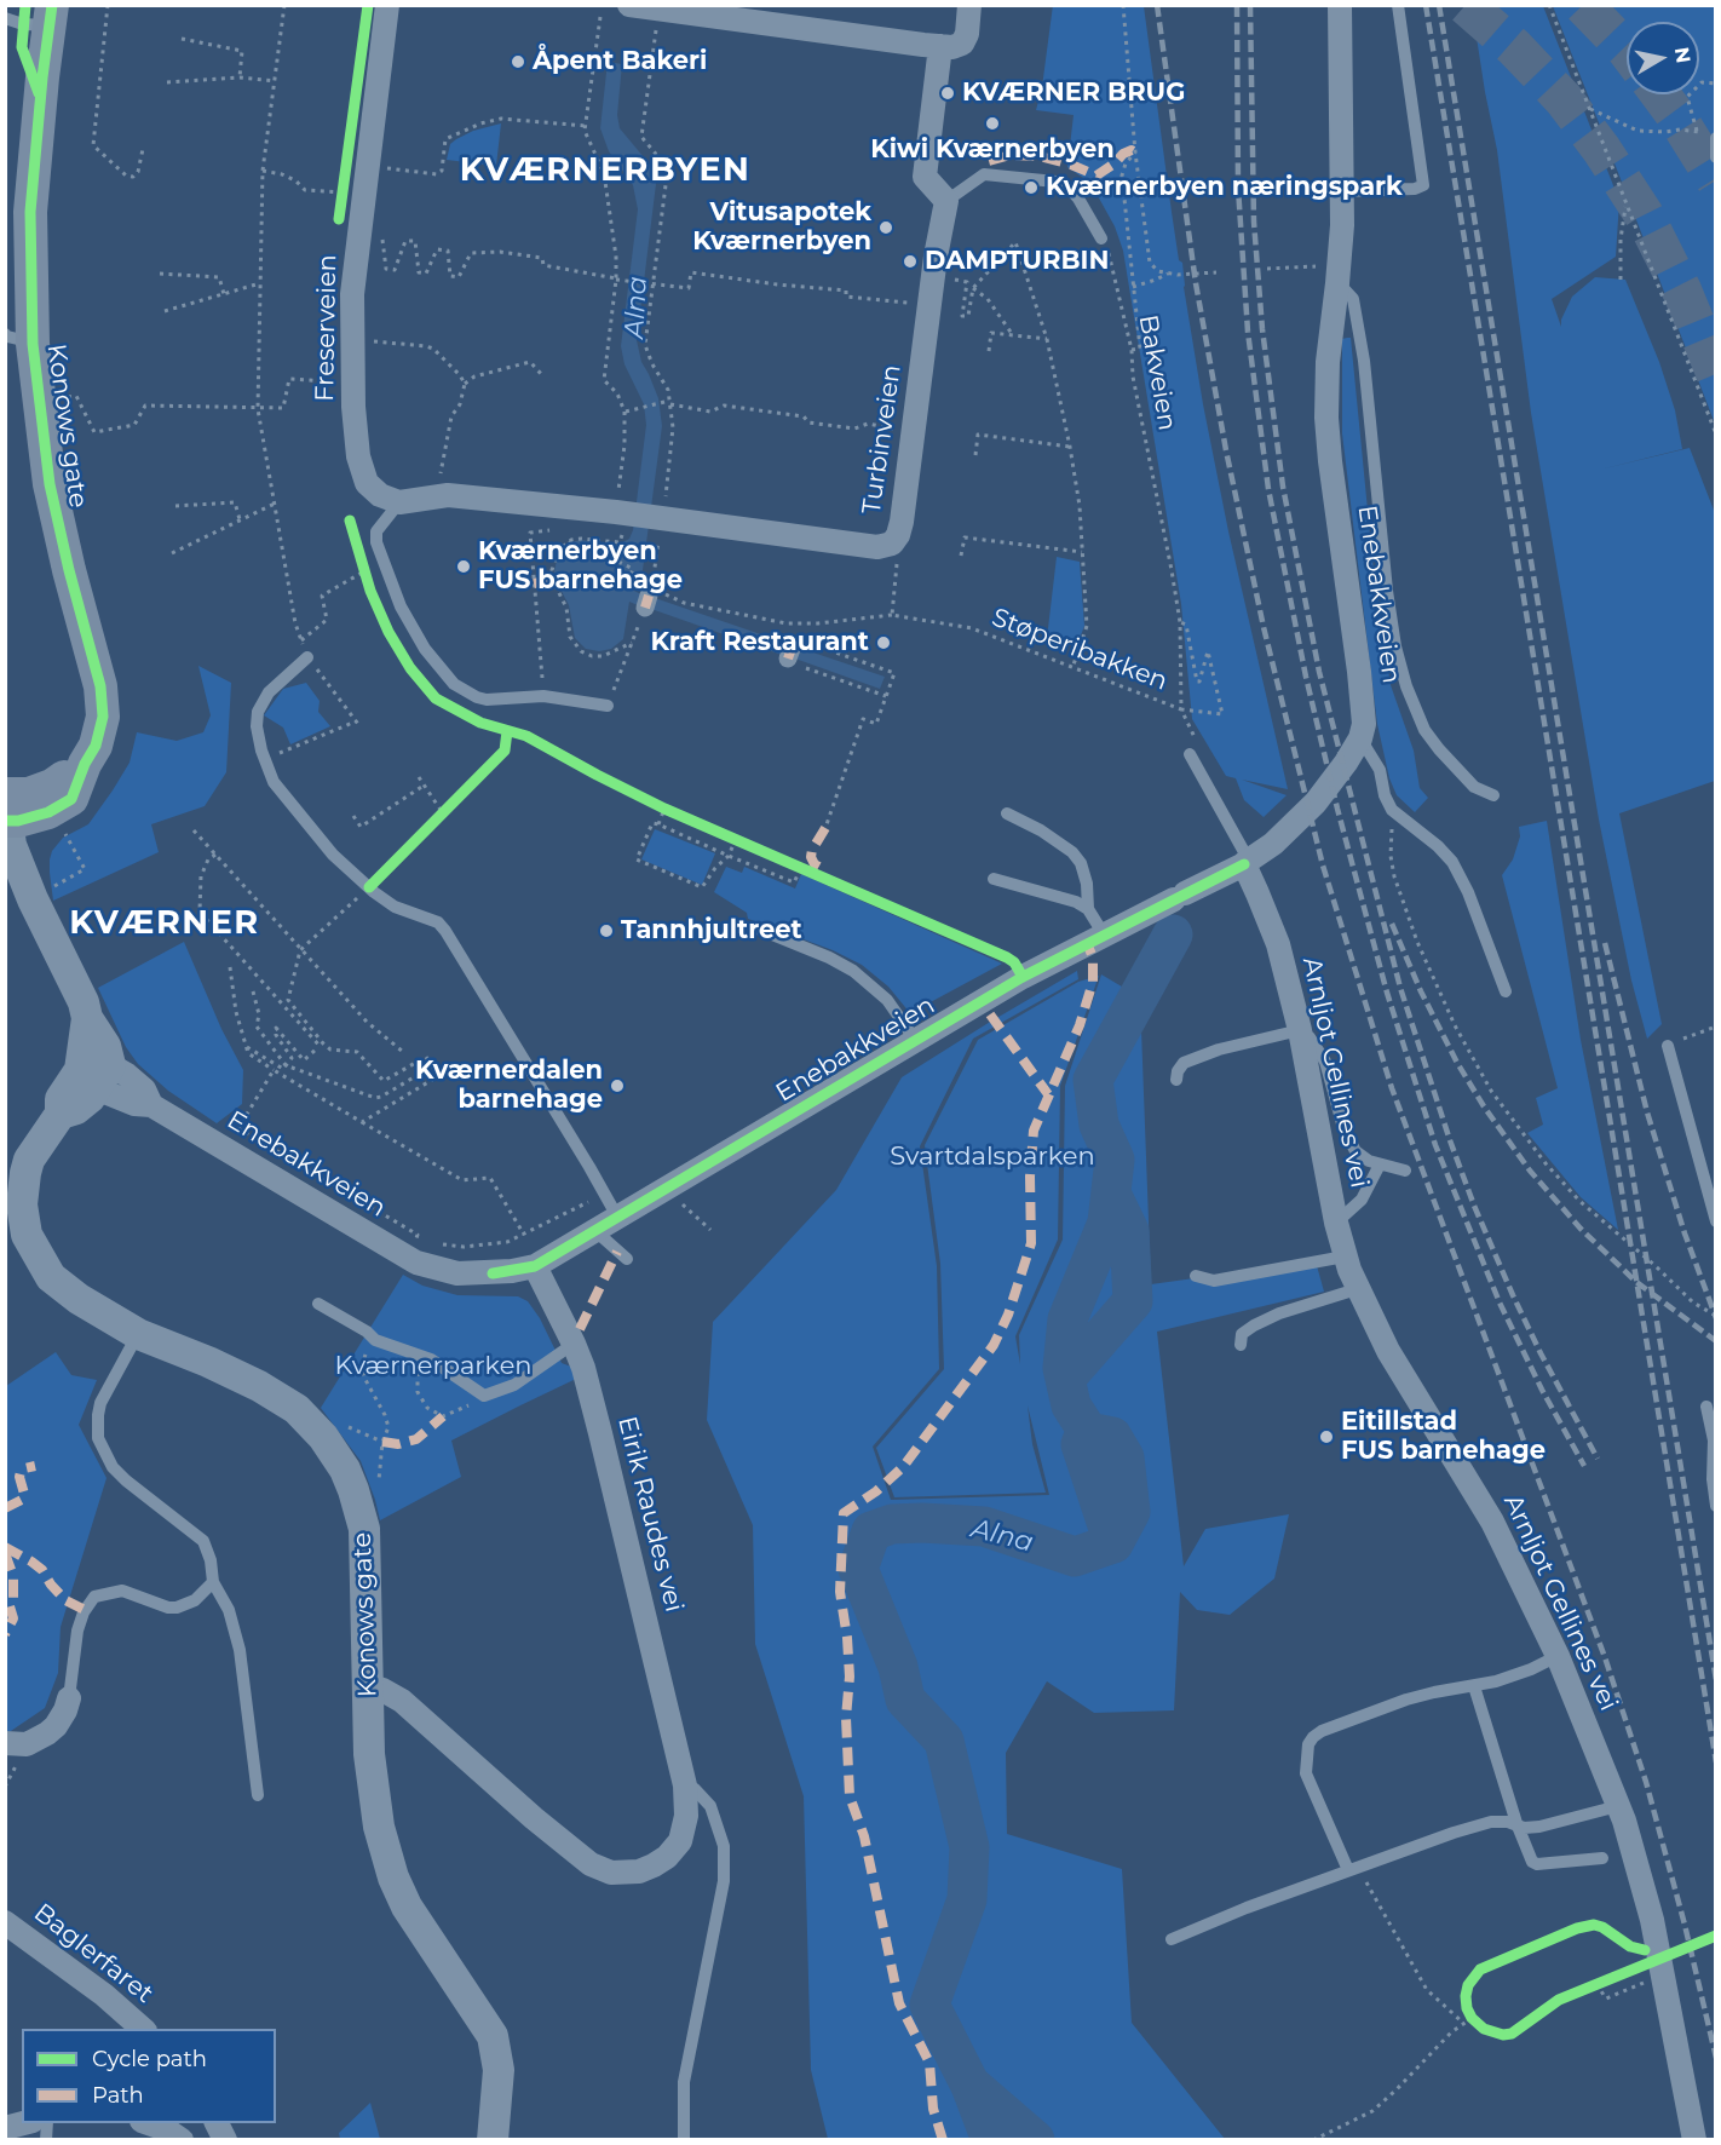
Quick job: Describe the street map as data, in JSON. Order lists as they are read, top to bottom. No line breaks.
{"streets":{"main road":["Konows gate"],"street":["Freserveien","Turbinveien","Enebakkveien","Arnljot Gellines vei","Eirik Raudes vei","Baglerfaret"],"path":["Bakveien","Støperibakken"]},"crossings":[["Freserveien","Turbinveien"],["Bakveien","Støperibakken"],["Konows gate","Enebakkveien"],["Konows gate","Eirik Raudes vei"],["Enebakkveien","Arnljot Gellines vei"],["Enebakkveien","Eirik Raudes vei"]],"districts":["KVÆRNERBYEN","KVÆRNER"],"water":["Alna"],"parks":["Svartdalsparken","Kværnerparken"],"places":["Åpent Bakeri","KVÆRNER BRUG","Kiwi Kværnerbyen","Kværnerbyen næringspark","Vitusapotek Kværnerbyen","DAMPTURBIN","Kværnerbyen FUS barnehage","Kraft Restaurant","Tannhjultreet","Kværnerdalen barnehage","Eitillstad FUS barnehage"],"legend":["Cycle path","Path"],"north":"right"}
